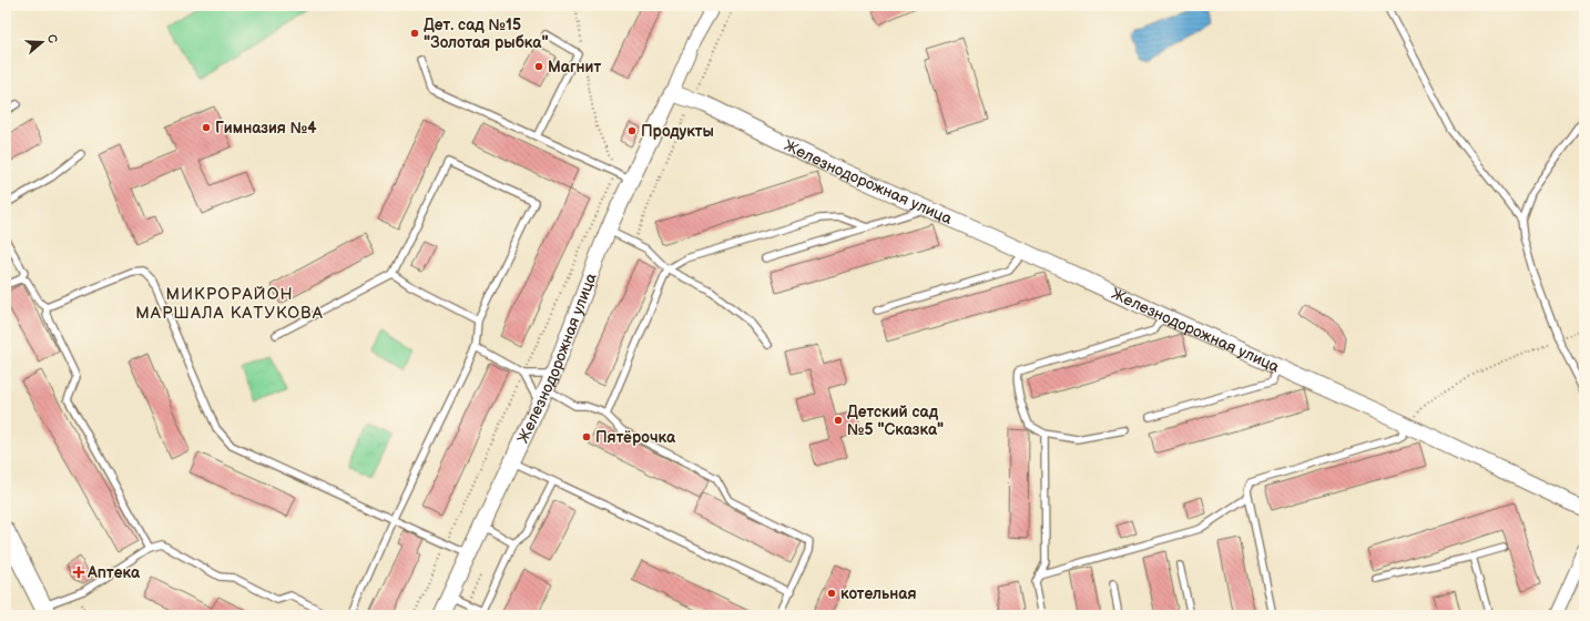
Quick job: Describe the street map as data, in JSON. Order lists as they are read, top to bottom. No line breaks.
{"streets":{"street":["Железнодорожная улица"]},"districts":["МИКРОРАЙОН МАРШАЛА КАТУКОВА"],"places":{"other":["Дет. сад №15 \"Золотая рыбка\"","Магнит","Гимназия №4","Продукты","Детский сад №5 \"Сказка\"","Пятёрочка","котельная"],"health":["Аптека"]},"north":"right"}
